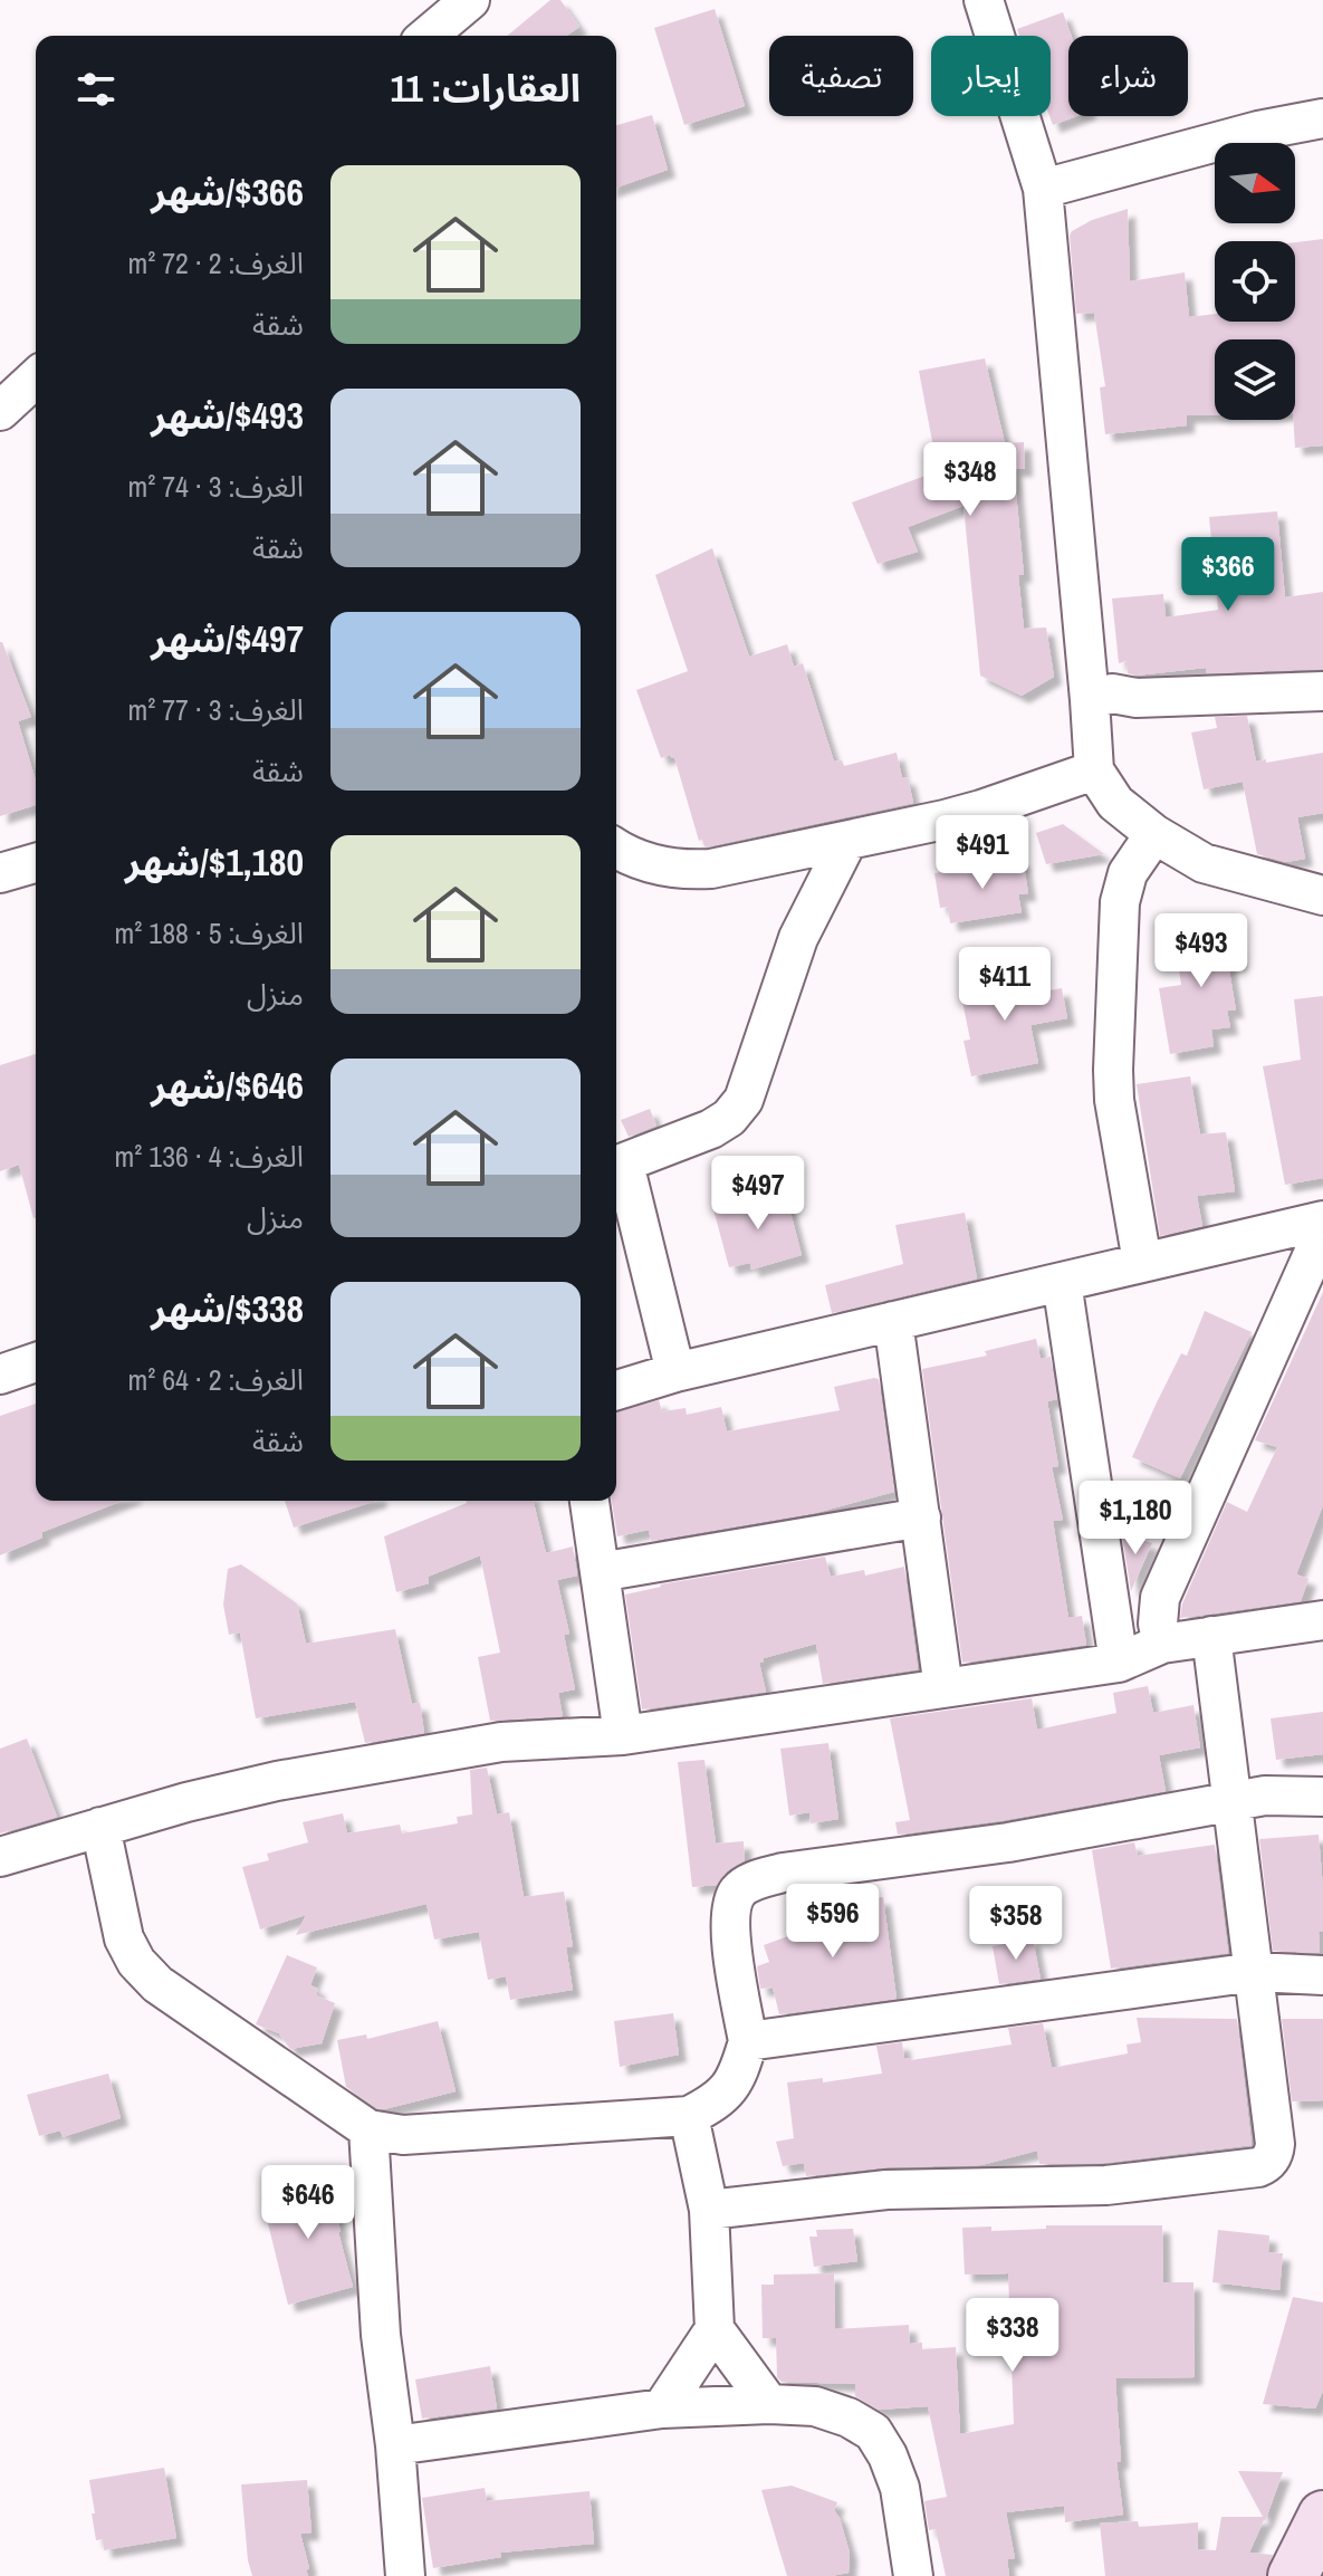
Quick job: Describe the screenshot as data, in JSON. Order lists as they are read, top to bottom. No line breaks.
{"north":"right","page":{"chip":["شراء","إيجار","تصفية"],"heading":"العقارات: 11","list":[{"name":"$366/شهر","note":"الغرف: 2 · 72 m² · شقة"},{"name":"$493/شهر","note":"الغرف: 3 · 74 m² · شقة"},{"name":"$497/شهر","note":"الغرف: 3 · 77 m² · شقة"},{"name":"$1,180/شهر","note":"الغرف: 5 · 188 m² · منزل"},{"name":"$646/شهر","note":"الغرف: 4 · 136 m² · منزل"},{"name":"$338/شهر","note":"الغرف: 2 · 64 m² · شقة"}],"price":["$348","$366","$491","$493","$411","$497","$1,180","$596","$358","$646","$338"]}}
